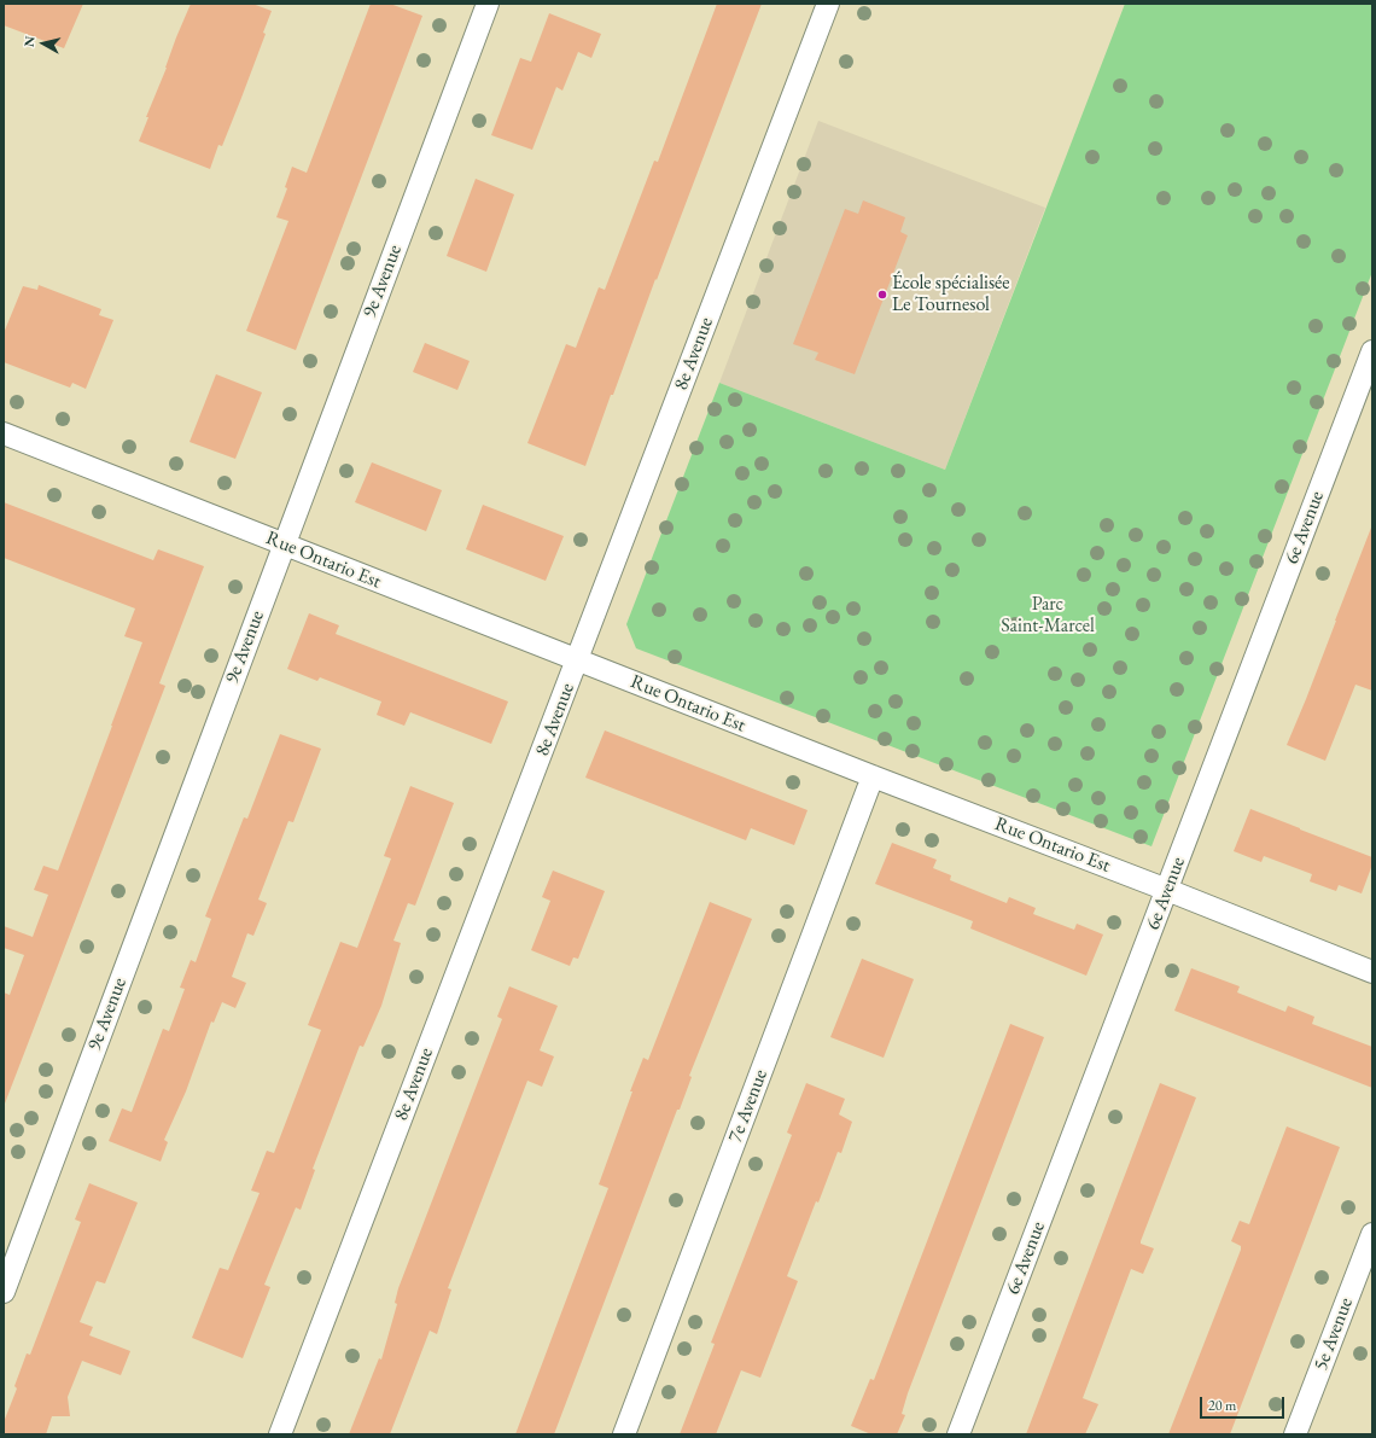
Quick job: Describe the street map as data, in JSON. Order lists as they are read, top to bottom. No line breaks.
{"streets":{"street":["9e Avenue","8e Avenue","6e Avenue","Rue Ontario Est","7e Avenue","5e Avenue"]},"crossings":[["9e Avenue","Rue Ontario Est"],["8e Avenue","Rue Ontario Est"],["6e Avenue","Rue Ontario Est"],["Rue Ontario Est","7e Avenue"]],"parks":["Parc Saint-Marcel"],"places":["École spécialisée Le Tournesol"],"scale_bar":"20 m","north":"left"}
